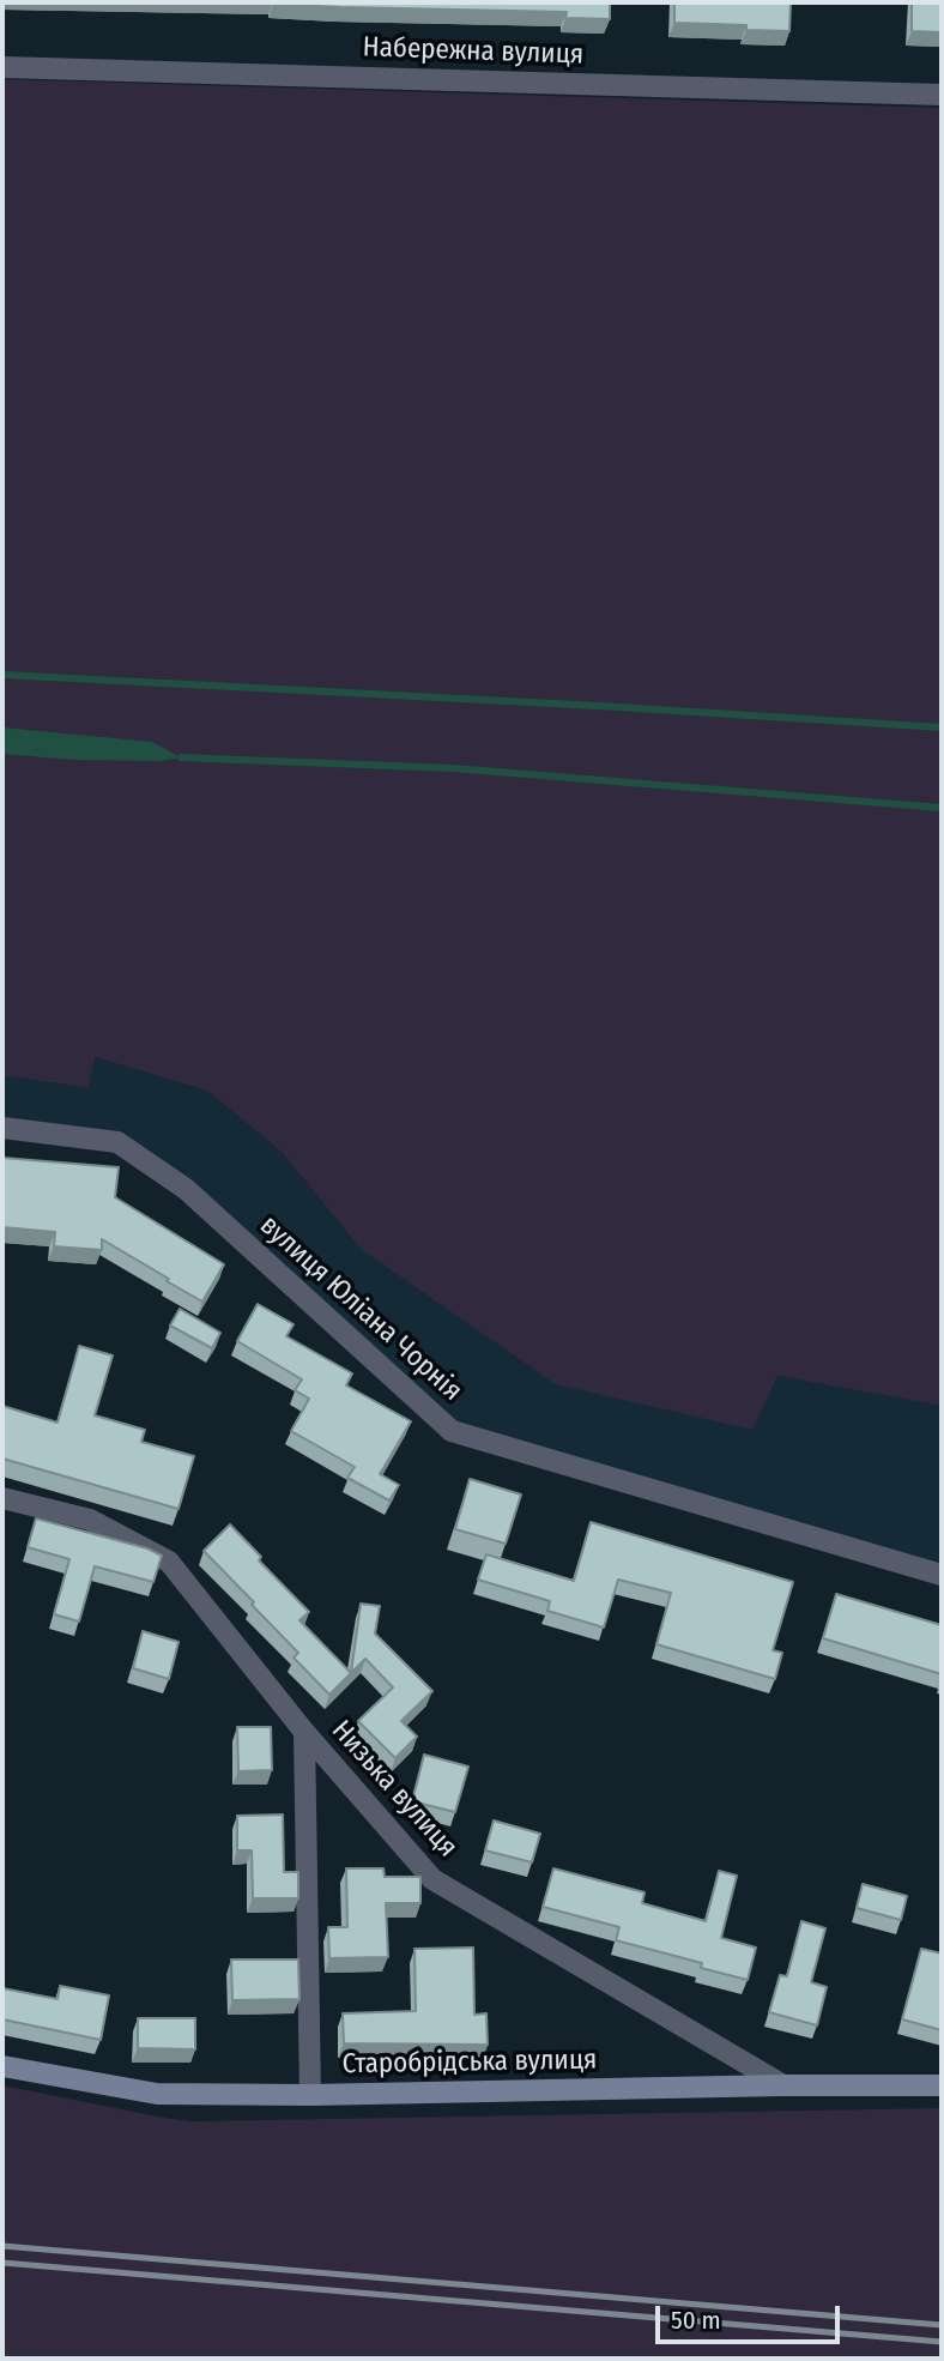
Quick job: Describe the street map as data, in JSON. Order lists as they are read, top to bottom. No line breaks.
{"streets":{"street":["Набережна вулиця","вулиця Юліана Чорнія","Низька вулиця","Старобрідська вулиця"]},"crossings":[["Низька вулиця","Старобрідська вулиця"]],"scale_bar":"50 m"}
